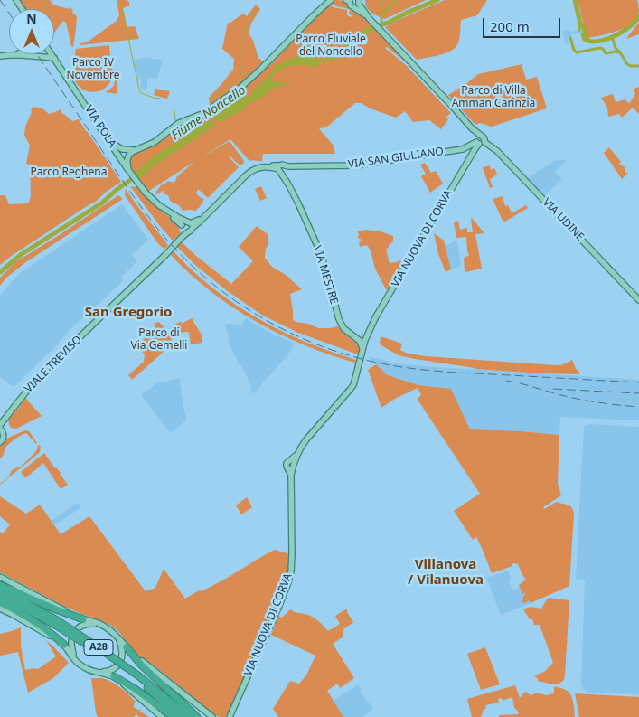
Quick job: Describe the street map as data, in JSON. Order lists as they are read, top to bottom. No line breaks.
{"streets":{"highway":["A28"],"main road":["VIA POLA","VIA SAN GIULIANO","VIA UDINE","VIA NUOVA DI CORVA","VIA MESTRE","VIALE TREVISO"]},"crossings":[["VIA POLA","VIA SAN GIULIANO"],["VIA POLA","VIALE TREVISO"],["VIA SAN GIULIANO","VIA UDINE"],["VIA SAN GIULIANO","VIA NUOVA DI CORVA"],["VIA SAN GIULIANO","VIA MESTRE"],["VIA UDINE","VIA NUOVA DI CORVA"],["VIA NUOVA DI CORVA","VIA MESTRE"]],"districts":["San Gregorio","Villanova / Vilanuova"],"water":["Fiume Noncello"],"parks":["Parco Fluviale del Noncello","Parco IV Novembre","Parco di Villa Amman Carinzia","Parco Reghena","Parco di Via Gemelli"],"scale_bar":"200 m","north":"top"}
